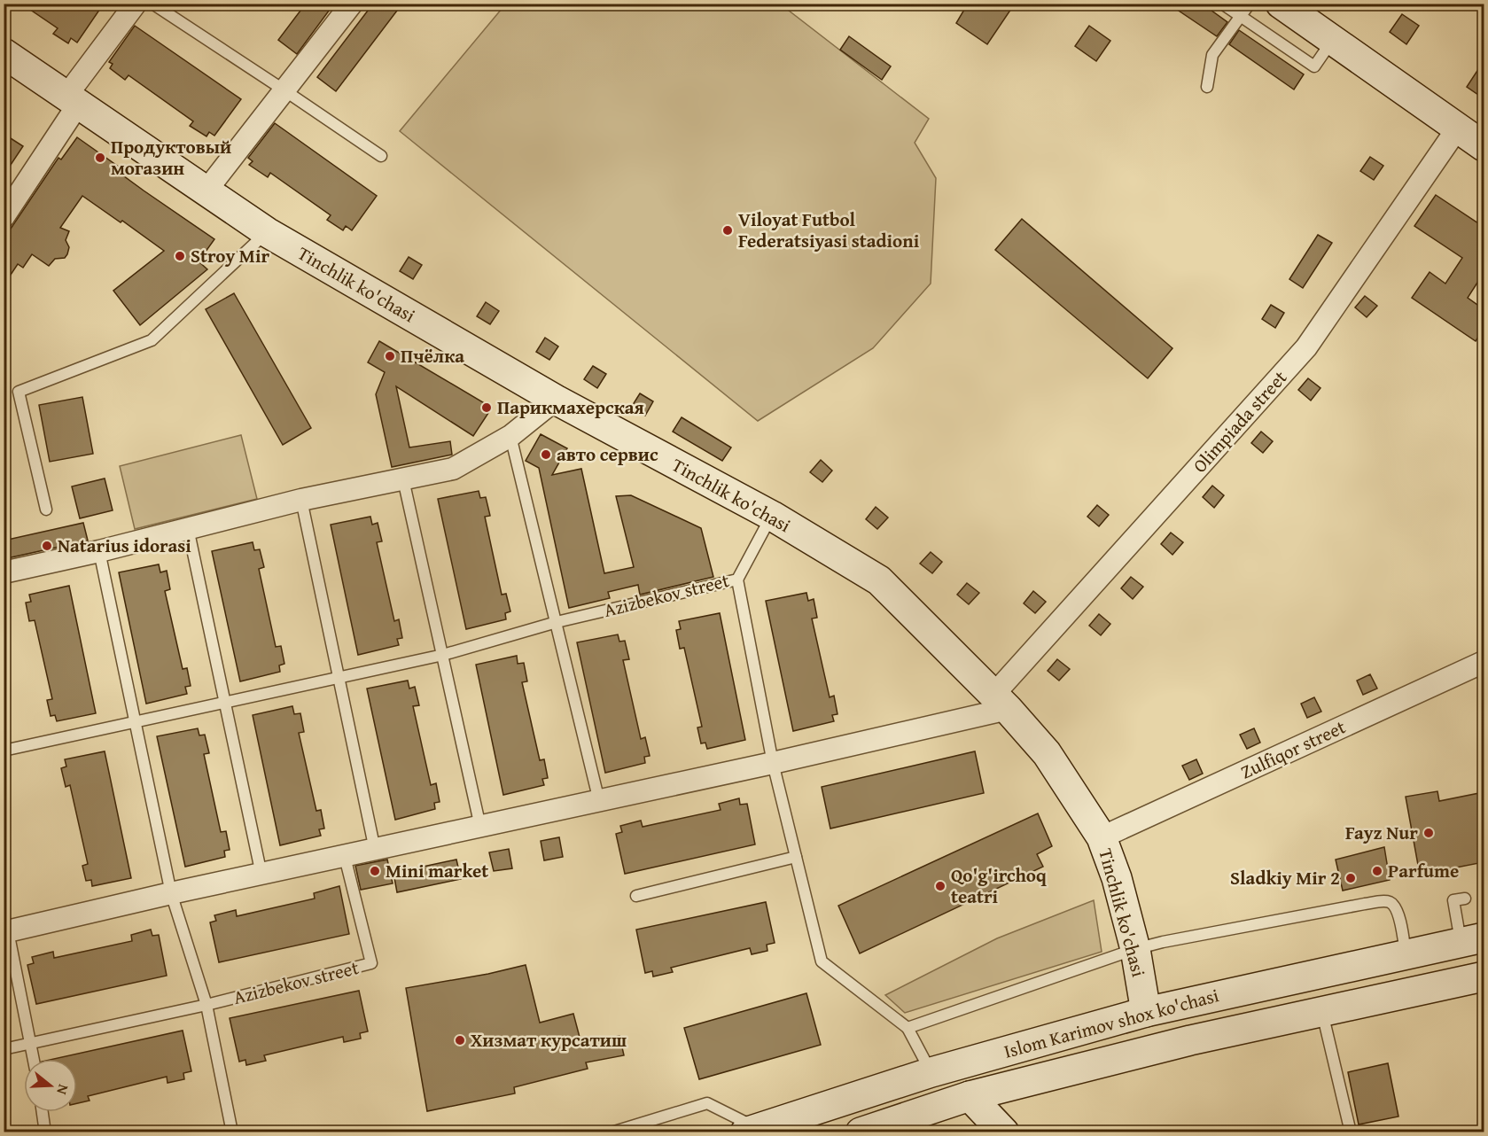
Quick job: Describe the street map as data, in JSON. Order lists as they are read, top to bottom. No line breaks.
{"streets":{"street":["Tinchlik ko'chasi","Olimpiada street","Zulfiqor street","Islom Karimov shox ko'chasi"],"lane":["Azizbekov street"]},"crossings":[["Tinchlik ko'chasi","Olimpiada street"],["Tinchlik ko'chasi","Azizbekov street"],["Tinchlik ko'chasi","Zulfiqor street"],["Tinchlik ko'chasi","Islom Karimov shox ko'chasi"]],"places":["Продуктовый могазин","Viloyat Futbol Federatsiyasi stadioni","Stroy Mir","Пчёлка","Парикмахерская","авто сервис","Natarius idorasi","Fayz Nur","Mini market","Parfume","Sladkiy Mir 2","Qo'g'irchoq teatri","Хизмат курсатиш"],"north":"right"}
